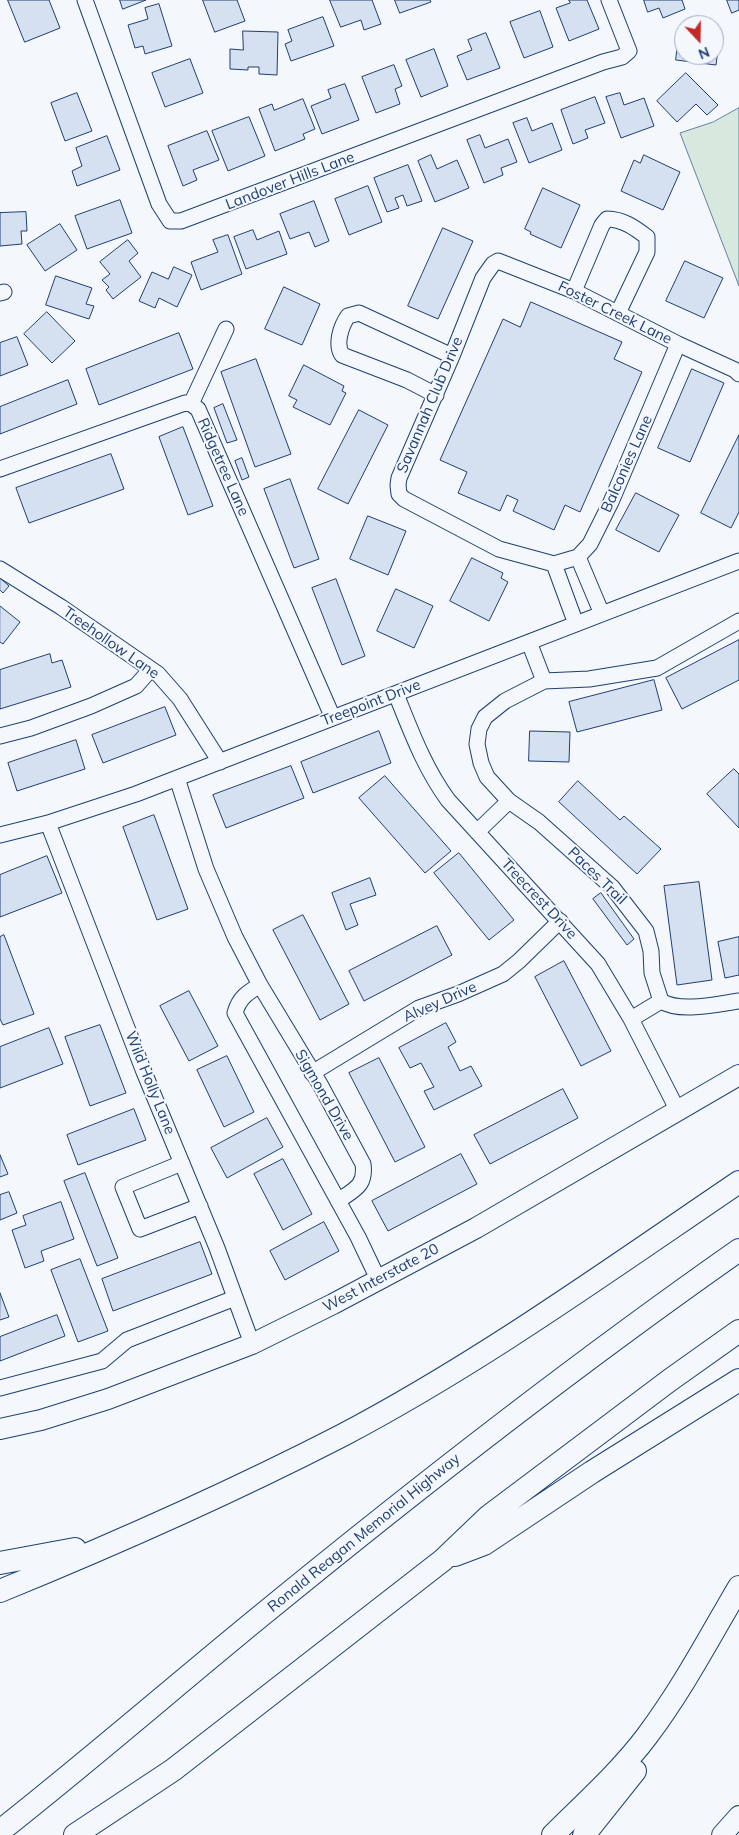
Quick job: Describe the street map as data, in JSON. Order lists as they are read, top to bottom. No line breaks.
{"streets":{"highway":["Ronald Reagan Memorial Highway"],"main road":["West Interstate 20"],"street":["Landover Hills Lane","Foster Creek Lane","Savannah Club Drive","Balconies Lane","Ridgetree Lane","Treehollow Lane","Treepoint Drive","Paces Trail","Treecrest Drive","Alvey Drive","Wild Holly Lane","Sigmond Drive"]},"crossings":[["Foster Creek Lane","Savannah Club Drive"],["Foster Creek Lane","Balconies Lane"],["Ridgetree Lane","Treepoint Drive"],["Treehollow Lane","Treepoint Drive"],["Treepoint Drive","Treecrest Drive"],["Treepoint Drive","Wild Holly Lane"],["Treepoint Drive","Sigmond Drive"],["Treecrest Drive","Alvey Drive"],["Treecrest Drive","West Interstate 20"],["Alvey Drive","Sigmond Drive"],["Wild Holly Lane","West Interstate 20"]],"north":"bottom"}
